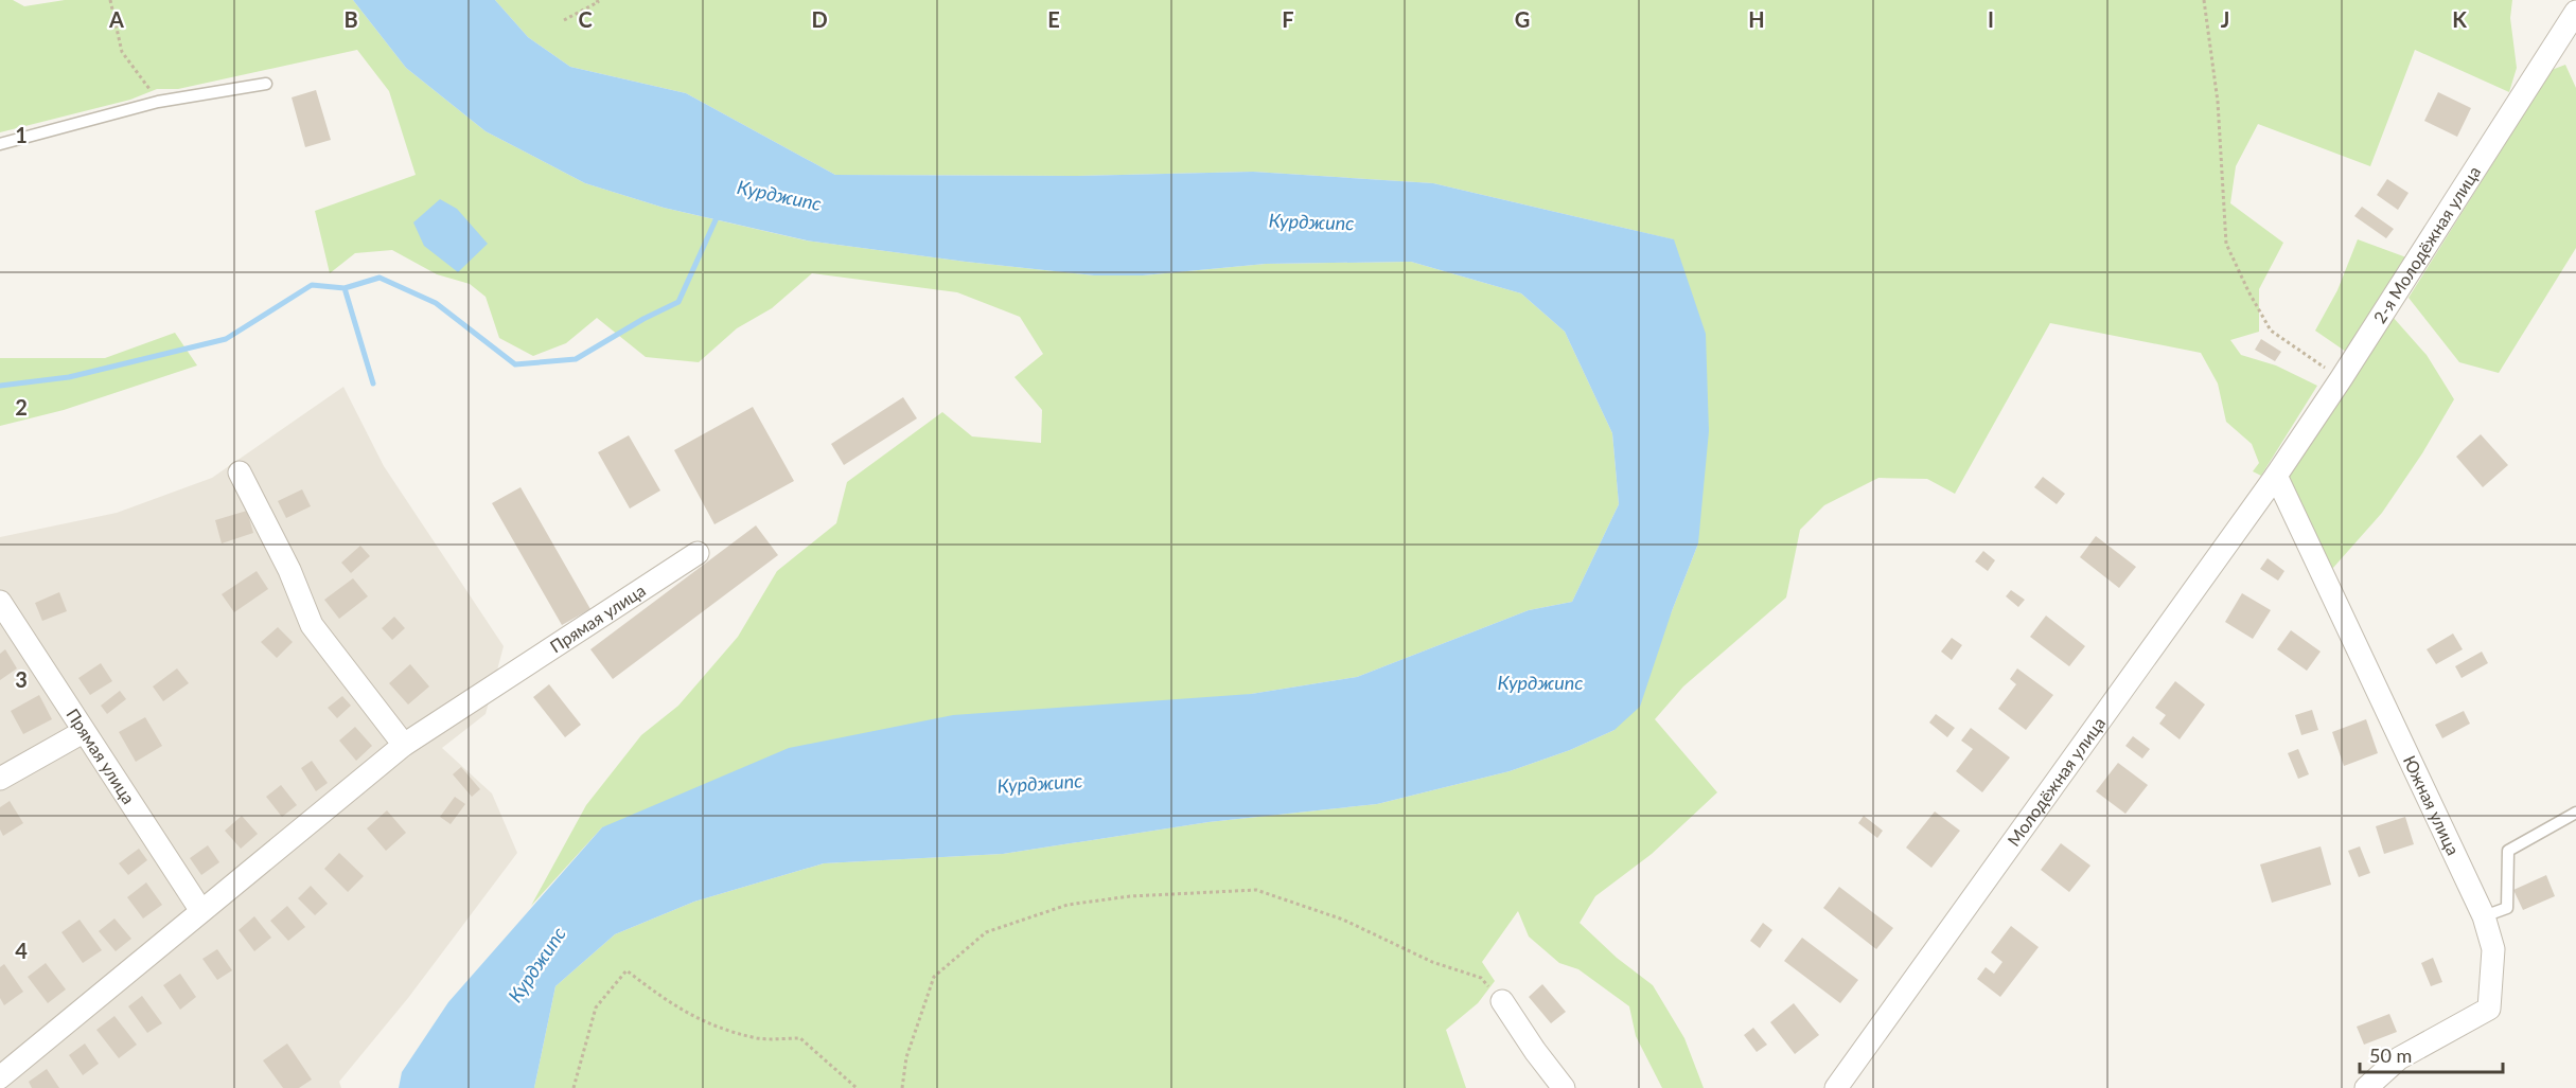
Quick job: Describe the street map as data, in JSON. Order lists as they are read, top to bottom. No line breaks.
{"streets":{"street":["2-я Молодёжная улица","Прямая улица","Молодёжная улица","Южная улица"]},"crossings":[["2-я Молодёжная улица","Молодёжная улица"],["2-я Молодёжная улица","Южная улица"],["Молодёжная улица","Южная улица"]],"water":["Курджипс"],"scale_bar":"50 m","grid":{"columns":["A","B","C","D","E","F","G","H","I","J","K"],"rows":["1","2","3","4"]}}
